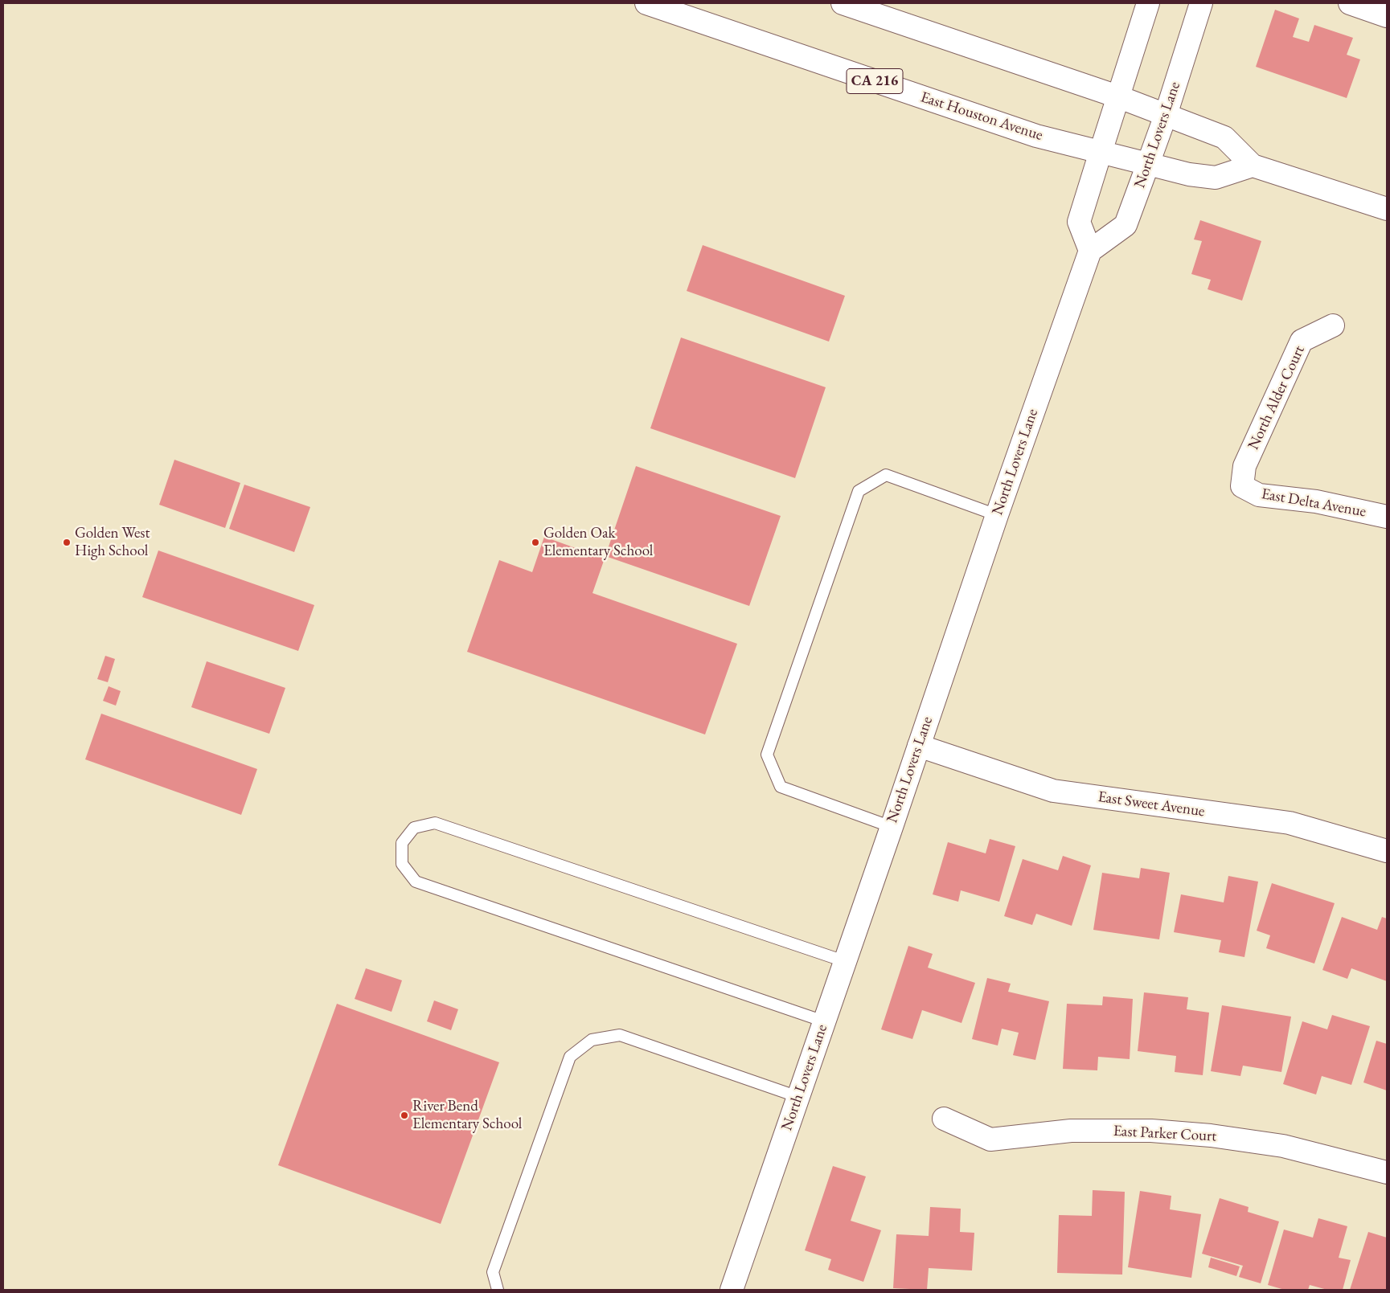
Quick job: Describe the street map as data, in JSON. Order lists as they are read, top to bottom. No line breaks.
{"streets":{"main road":["CA 216","East Houston Avenue","North Lovers Lane","North Alder Court","East Delta Avenue","East Sweet Avenue","East Parker Court"]},"crossings":[["East Houston Avenue","North Lovers Lane"],["North Lovers Lane","East Sweet Avenue"],["North Alder Court","East Delta Avenue"]],"places":["Golden West High School","Golden Oak Elementary School","River Bend Elementary School"]}
